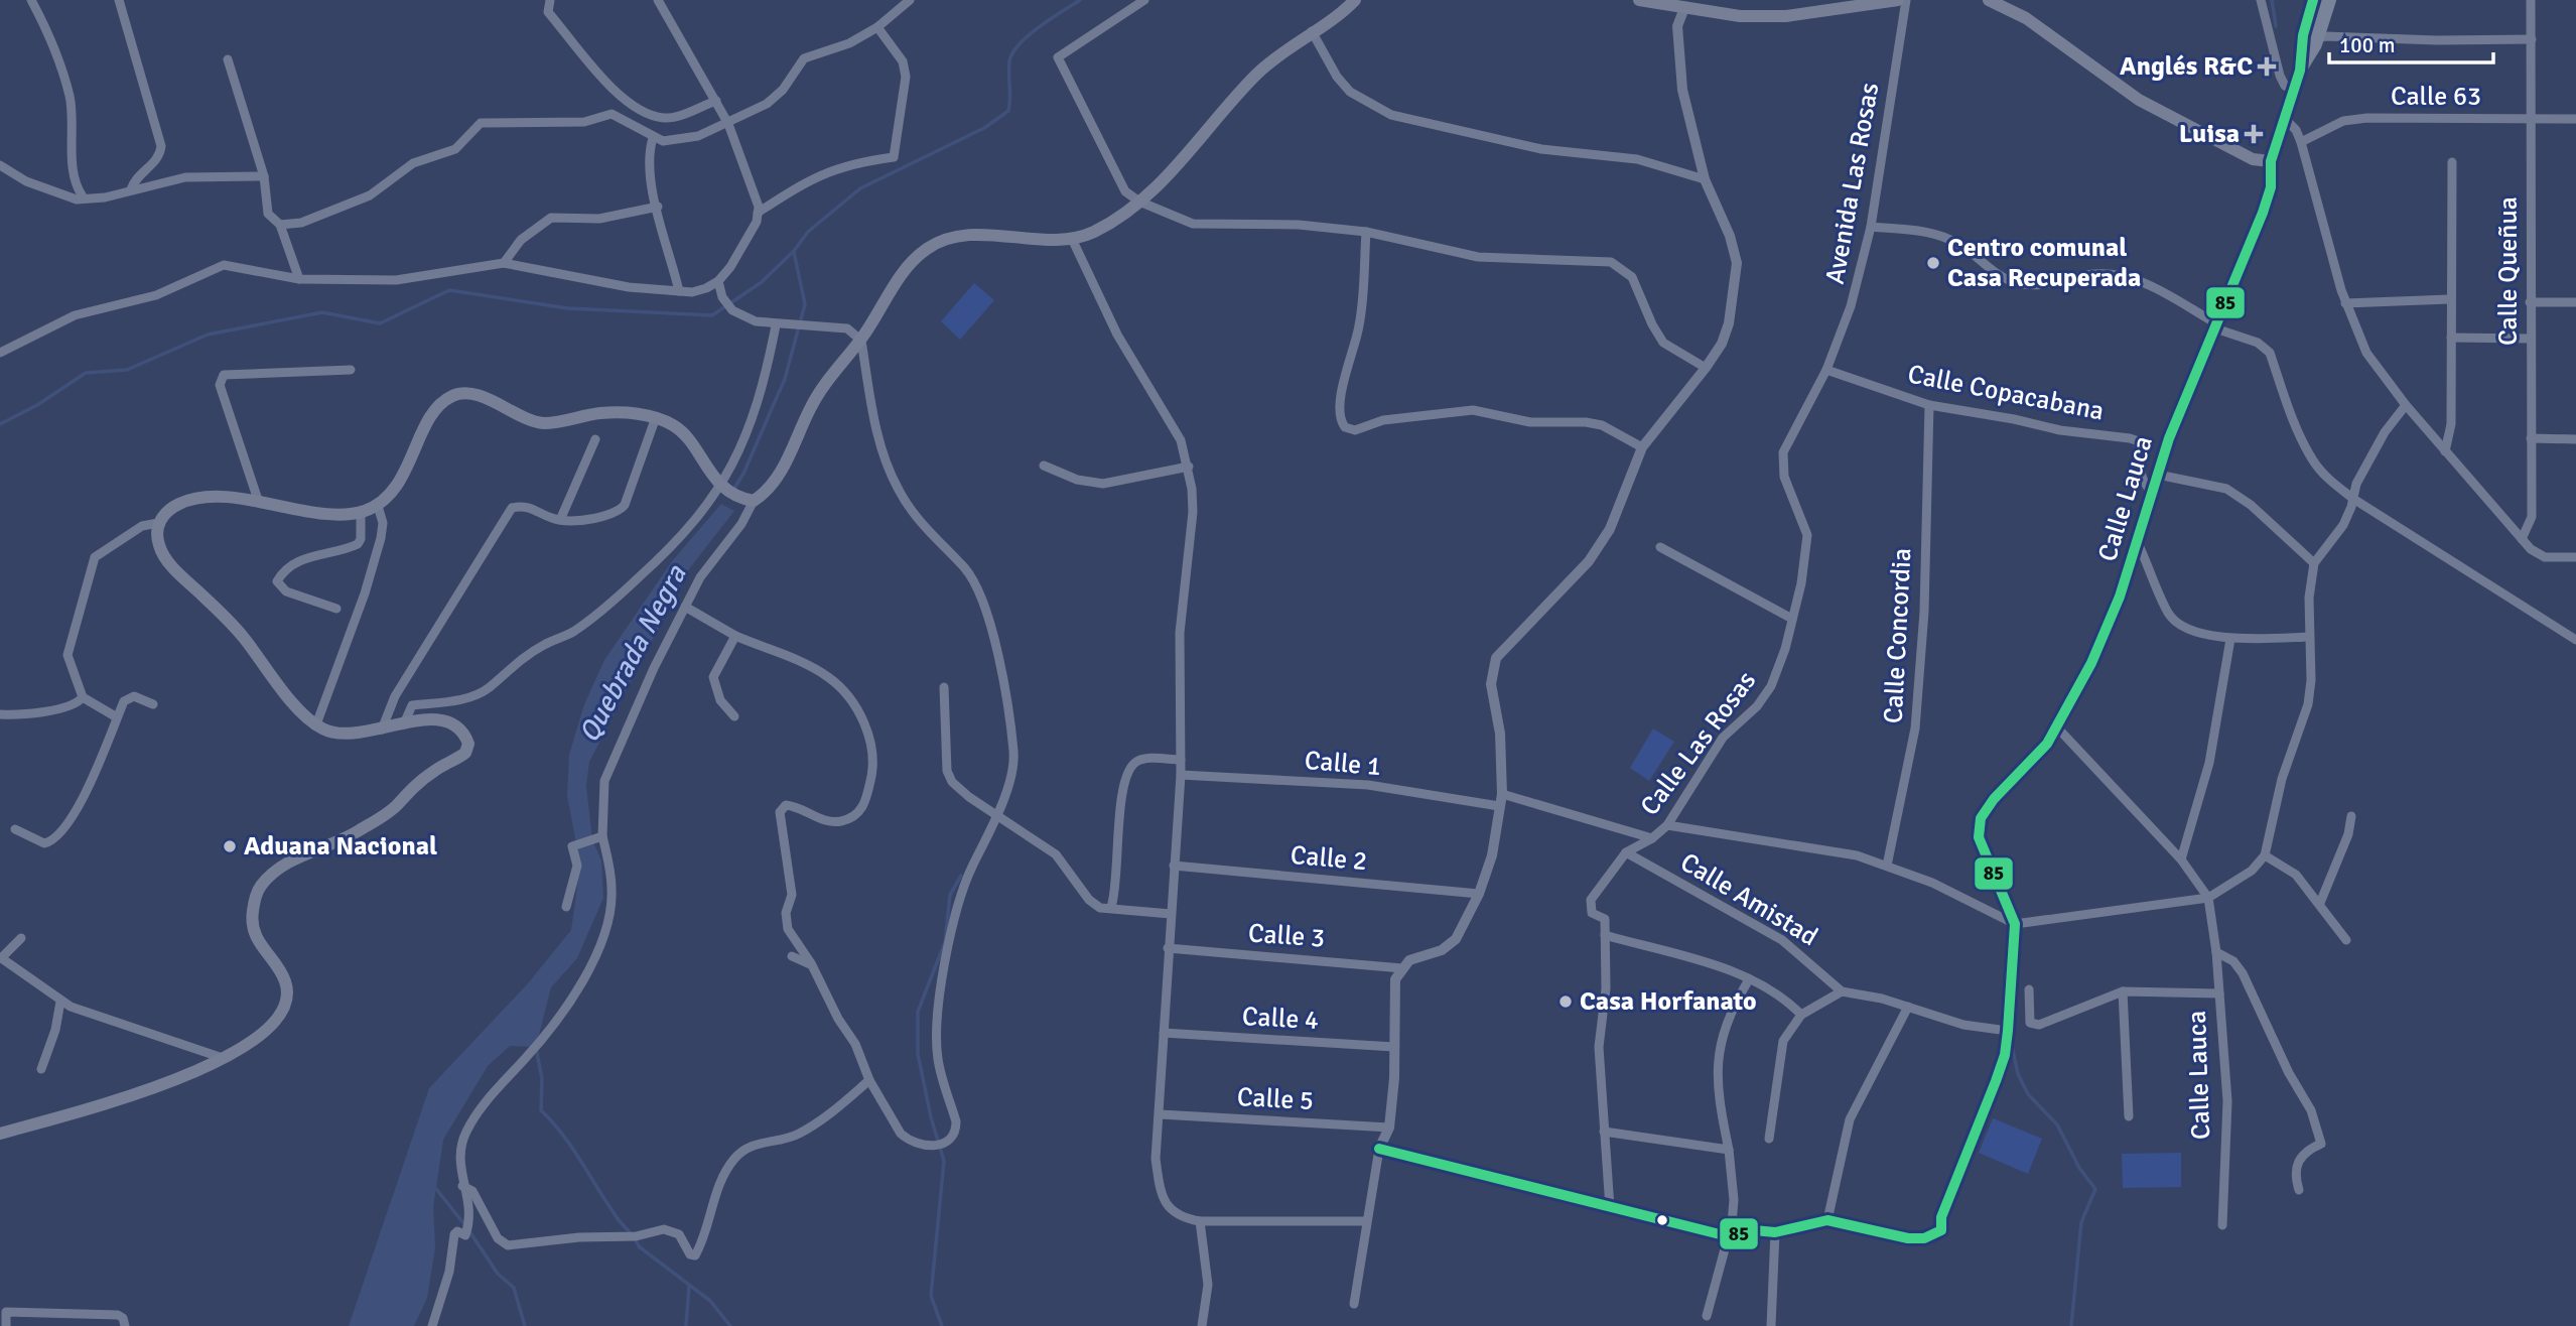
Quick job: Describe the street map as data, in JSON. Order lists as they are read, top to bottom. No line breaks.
{"streets":{"street":["Calle 63","Avenida Las Rosas","Calle Queñua","Calle Copacabana","Calle Lauca","Calle Concordia","Calle Las Rosas","Calle 1","Calle 2","Calle Amistad","Calle 3","Calle 4","Calle 5"]},"crossings":[["Calle 63","Calle Queñua"],["Avenida Las Rosas","Calle Copacabana"],["Avenida Las Rosas","Calle Las Rosas"],["Calle Copacabana","Calle Lauca"],["Calle Copacabana","Calle Concordia"],["Calle Copacabana","Calle Las Rosas"],["Calle Las Rosas","Calle Amistad"]],"water":["Quebrada Negra"],"places":{"health":["Anglés R&C","Luisa"],"other":["Centro comunal Casa Recuperada","Aduana Nacional","Casa Horfanato"]},"lines":["transit line 85"],"scale_bar":"100 m"}
